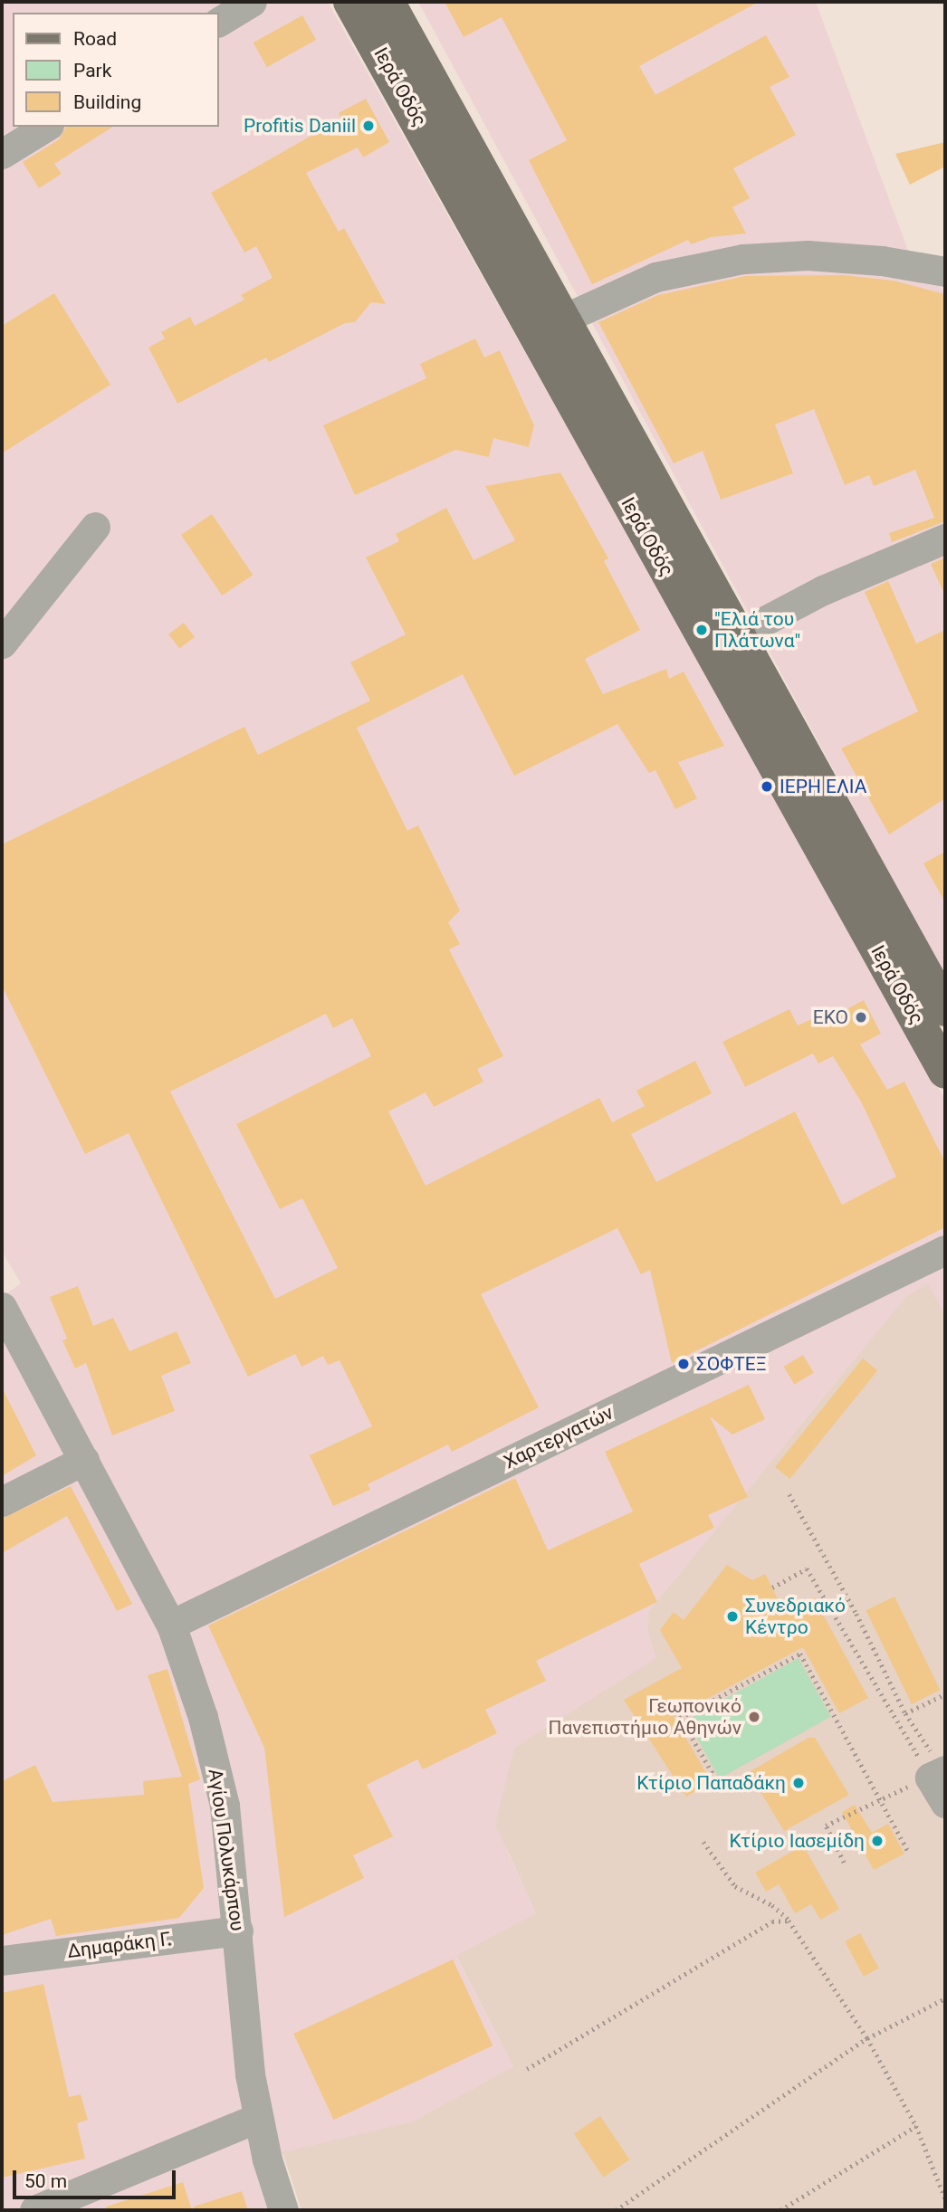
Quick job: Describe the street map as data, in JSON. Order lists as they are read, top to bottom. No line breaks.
{"streets":{"main road":["Ιερά Οδός"],"street":["Χαρτεργατών","Αγίου Πολυκάρπου","Δημαράκη Γ."]},"crossings":[["Χαρτεργατών","Αγίου Πολυκάρπου"],["Αγίου Πολυκάρπου","Δημαράκη Γ."]],"places":["Profitis Daniil","\"Ελιά του Πλάτωνα\"","ΙΕΡΗ ΕΛΙΑ","EKO","ΣΟΦΤΕΞ","Συνεδριακό Κέντρο","Γεωπονικό Πανεπιστήμιο Αθηνών","Κτίριο Παπαδάκη","Κτίριο Ιασεμίδη"],"legend":["Road","Park","Building"],"scale_bar":"50 m"}
